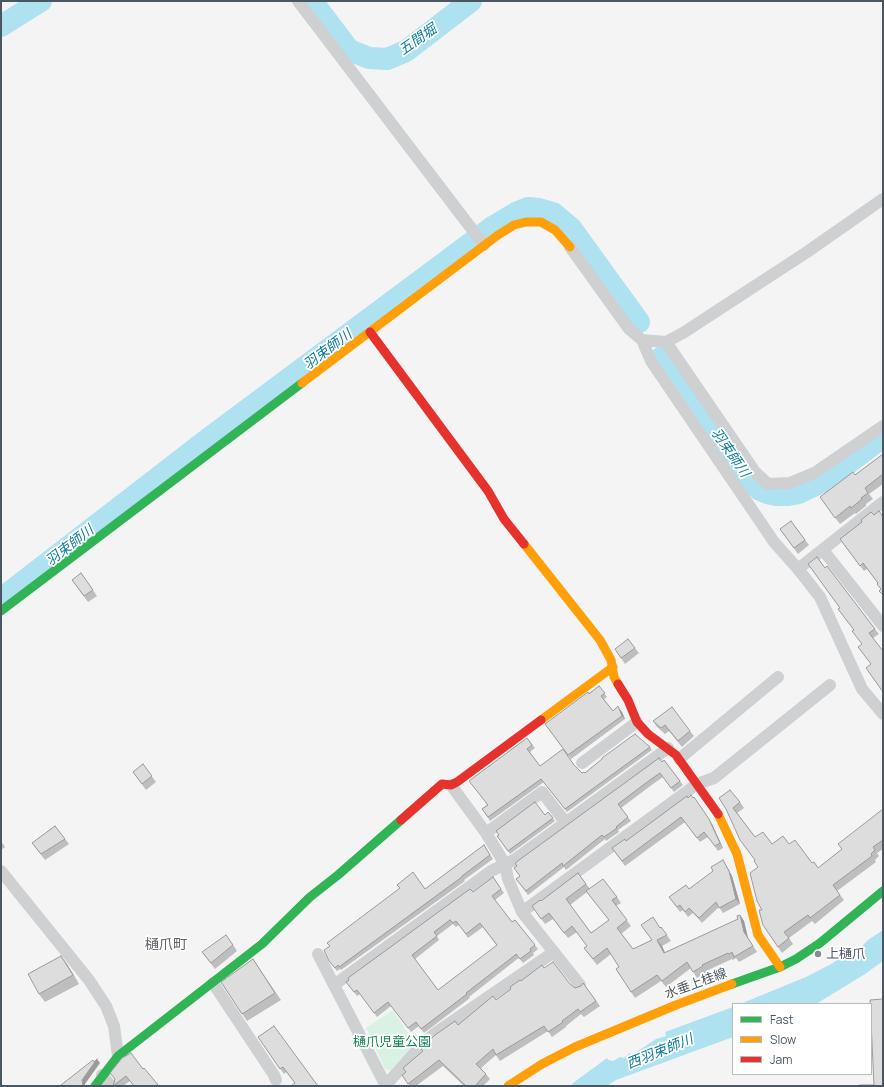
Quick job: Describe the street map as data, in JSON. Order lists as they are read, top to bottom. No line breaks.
{"streets":{"street":["水垂上桂線"]},"districts":["樋爪町"],"water":["五間堀","羽束師川","西羽束師川"],"parks":["樋爪児童公園"],"places":["上樋爪"],"legend":["Fast","Slow","Jam"]}
